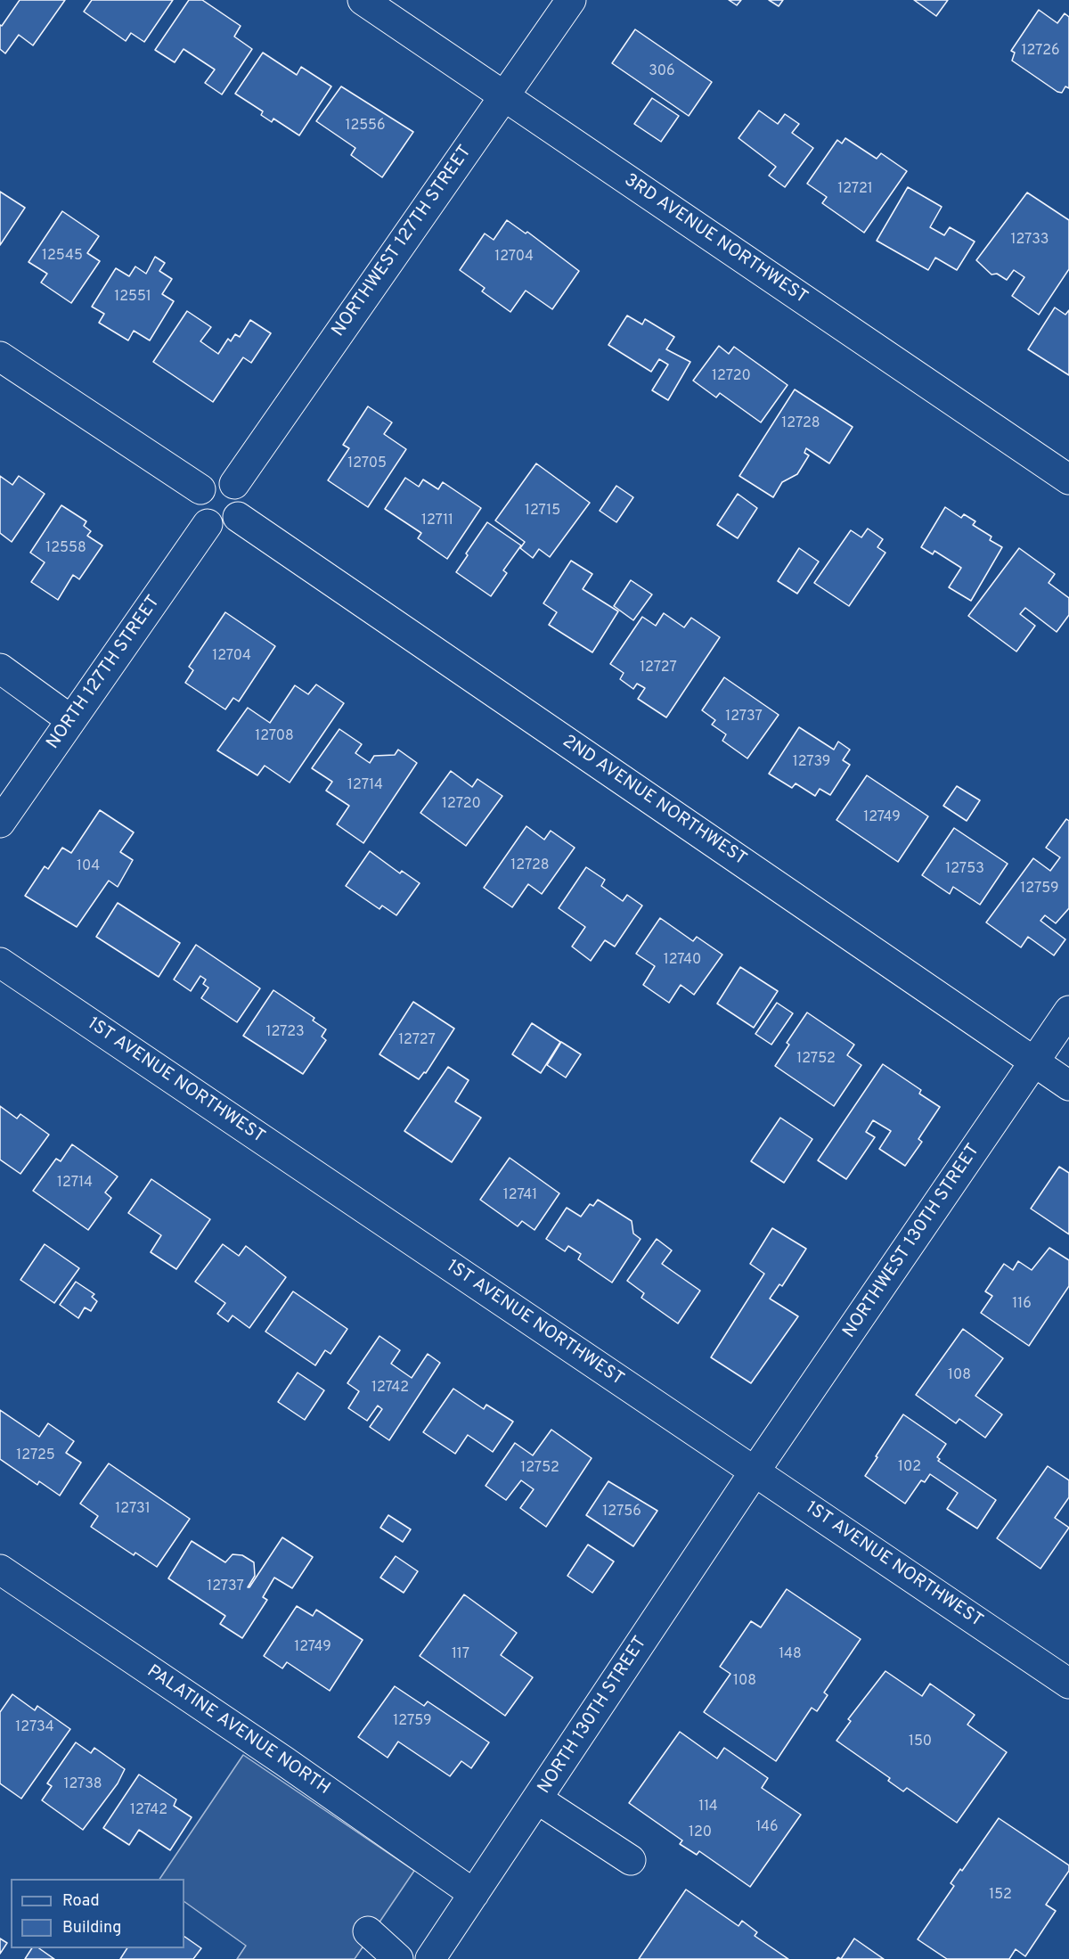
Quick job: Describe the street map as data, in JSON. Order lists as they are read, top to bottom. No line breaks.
{"streets":{"street":["3RD AVENUE NORTHWEST","NORTHWEST 127TH STREET","NORTH 127TH STREET","2ND AVENUE NORTHWEST","1ST AVENUE NORTHWEST","NORTHWEST 130TH STREET","NORTH 130TH STREET","PALATINE AVENUE NORTH"]},"crossings":[["3RD AVENUE NORTHWEST","NORTHWEST 127TH STREET"],["NORTHWEST 127TH STREET","NORTH 127TH STREET"],["NORTHWEST 127TH STREET","2ND AVENUE NORTHWEST"],["NORTH 127TH STREET","2ND AVENUE NORTHWEST"],["2ND AVENUE NORTHWEST","NORTHWEST 130TH STREET"],["1ST AVENUE NORTHWEST","NORTHWEST 130TH STREET"],["1ST AVENUE NORTHWEST","NORTH 130TH STREET"],["NORTHWEST 130TH STREET","NORTH 130TH STREET"],["NORTH 130TH STREET","PALATINE AVENUE NORTH"]],"house_numbers":["12726","306","12556","12721","12733","12545","12704","12551","12720","12728","12705","12715","12711","12558","12704","12727","12737","12708","12739","12714","12720","12749","12728","104","12753","12759","12740","12723","12727","12752","12714","12741","116","108","12742","12725","102","12752","12731","12756","12737","12749","117","148","108","12759","12734","150","12738","114","12742","146","120","152"],"legend":["Road","Building"]}
